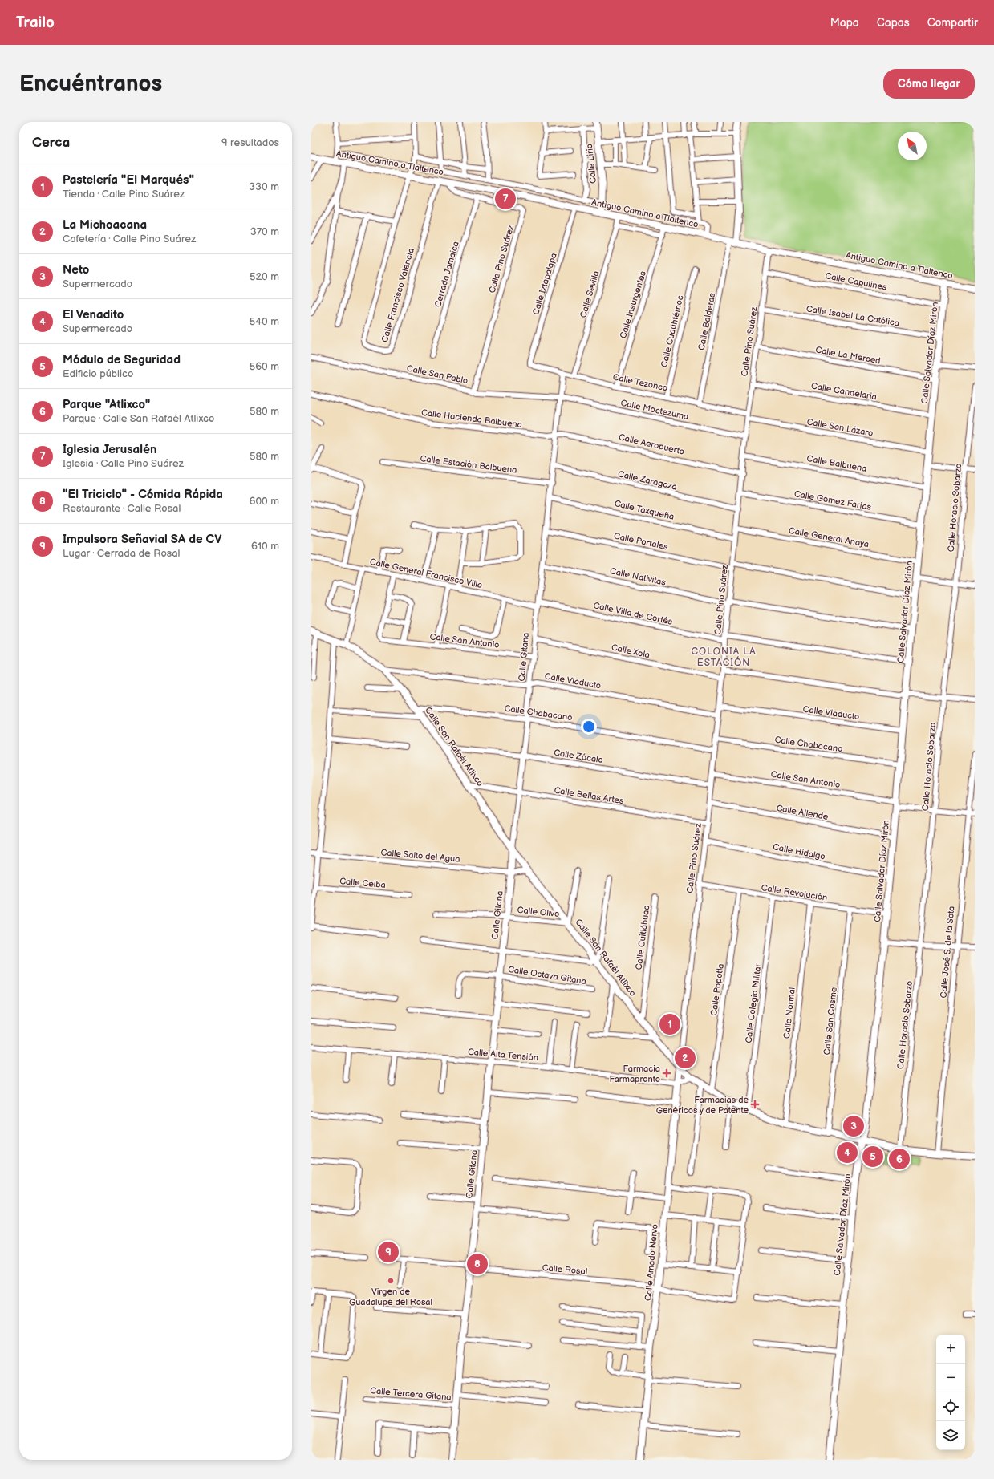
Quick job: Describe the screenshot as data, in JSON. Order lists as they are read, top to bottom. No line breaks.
{"streets":{"street":["Antiguo Camino a Tlaltenco","Calle Lirio","Calle Pino Suárez","Cerrada Jamaica","Calle Capulines","Calle Iztapalapa","Calle Sevilla","Calle Francisco Valencia","Calle Insurgentes","Calle Isabel La Católica","Calle Balderas","Calle Cuauhtémoc","Calle Salvador Díaz Mirón","Calle La Merced","Calle San Pablo","Calle Tezonco","Calle Candelaria","Calle Moctezuma","Calle Hacienda Balbuena","Calle San Lázaro","Calle Aeropuerto","Calle Balbuena","Calle Estación Balbuena","Calle Zaragoza","Calle Gómez Farías","Calle Horacio Sobarzo","Calle Taxqueña","Calle General Anaya","Calle Portales","Calle General Francisco Villa","Calle Nativitas","Calle Villa de Cortés","Calle San Antonio","Calle Xola","Calle Gitana","Calle Viaducto","Calle Chabacano","Calle San Rafaél Atlixco","Calle Zócalo","Calle Bellas Artes","Calle Allende","Calle Hidalgo","Calle Salto del Agua","Calle Ceiba","Calle Revolución","Calle Olivo","Calle Cuitláhuac","Calle José S. de la Sota","Calle Octava Gitana","Calle Popotla","Calle Colegio Militar","Calle Normal","Calle San Cosme","Calle Alta Tensión","Calle Amado Nervo","Calle Rosal","Calle Tercera Gitana"]},"crossings":[["Antiguo Camino a Tlaltenco","Calle Lirio"],["Antiguo Camino a Tlaltenco","Calle Pino Suárez"],["Antiguo Camino a Tlaltenco","Calle Iztapalapa"],["Antiguo Camino a Tlaltenco","Calle Sevilla"],["Antiguo Camino a Tlaltenco","Calle Francisco Valencia"],["Antiguo Camino a Tlaltenco","Calle Insurgentes"],["Antiguo Camino a Tlaltenco","Calle Balderas"],["Antiguo Camino a Tlaltenco","Calle Salvador Díaz Mirón"],["Calle Pino Suárez","Cerrada Jamaica"],["Calle Pino Suárez","Calle Capulines"],["Calle Pino Suárez","Calle Isabel La Católica"],["Calle Pino Suárez","Calle La Merced"],["Calle Pino Suárez","Calle San Pablo"],["Calle Pino Suárez","Calle Tezonco"],["Calle Pino Suárez","Calle Candelaria"],["Calle Pino Suárez","Calle Moctezuma"],["Calle Pino Suárez","Calle San Lázaro"],["Calle Pino Suárez","Calle Aeropuerto"],["Calle Pino Suárez","Calle Balbuena"],["Calle Pino Suárez","Calle Zaragoza"],["Calle Pino Suárez","Calle Gómez Farías"],["Calle Pino Suárez","Calle Taxqueña"],["Calle Pino Suárez","Calle General Anaya"],["Calle Pino Suárez","Calle Portales"],["Calle Pino Suárez","Calle Nativitas"],["Calle Pino Suárez","Calle Villa de Cortés"],["Calle Pino Suárez","Calle San Antonio"],["Calle Pino Suárez","Calle Xola"],["Calle Pino Suárez","Calle Viaducto"],["Calle Pino Suárez","Calle Chabacano"],["Calle Pino Suárez","Calle San Rafaél Atlixco"],["Calle Pino Suárez","Calle Zócalo"],["Calle Pino Suárez","Calle Bellas Artes"],["Calle Pino Suárez","Calle Allende"],["Calle Pino Suárez","Calle Hidalgo"],["Calle Pino Suárez","Calle Revolución"],["Calle Pino Suárez","Calle Amado Nervo"],["Calle Capulines","Calle Salvador Díaz Mirón"],["Calle Iztapalapa","Calle Tezonco"],["Calle Sevilla","Calle Tezonco"],["Calle Insurgentes","Calle Tezonco"],["Calle Isabel La Católica","Calle Salvador Díaz Mirón"],["Calle Balderas","Calle Tezonco"],["Calle Cuauhtémoc","Calle Tezonco"],["Calle Salvador Díaz Mirón","Calle La Merced"],["Calle Salvador Díaz Mirón","Calle Candelaria"],["Calle Salvador Díaz Mirón","Calle San Lázaro"],["Calle Salvador Díaz Mirón","Calle Balbuena"],["Calle Salvador Díaz Mirón","Calle Gómez Farías"],["Calle Salvador Díaz Mirón","Calle General Anaya"],["Calle Salvador Díaz Mirón","Calle Nativitas"],["Calle Salvador Díaz Mirón","Calle San Antonio"],["Calle Salvador Díaz Mirón","Calle Viaducto"],["Calle Salvador Díaz Mirón","Calle Chabacano"],["Calle Salvador Díaz Mirón","Calle San Rafaél Atlixco"],["Calle Salvador Díaz Mirón","Calle Allende"],["Calle Salvador Díaz Mirón","Calle Hidalgo"],["Calle Salvador Díaz Mirón","Calle Revolución"],["Calle San Pablo","Calle Moctezuma"],["Calle San Pablo","Calle Gitana"],["Calle Tezonco","Calle Gitana"],["Calle Moctezuma","Calle Gitana"],["Calle Hacienda Balbuena","Calle Aeropuerto"],["Calle Hacienda Balbuena","Calle Gitana"],["Calle Aeropuerto","Calle Gitana"],["Calle Estación Balbuena","Calle Gitana"],["Calle Zaragoza","Calle Gitana"],["Calle Horacio Sobarzo","Calle San Antonio"],["Calle Horacio Sobarzo","Calle San Rafaél Atlixco"],["Calle Taxqueña","Calle Gitana"],["Calle Portales","Calle Gitana"],["Calle General Francisco Villa","Calle Villa de Cortés"],["Calle General Francisco Villa","Calle Gitana"],["Calle Nativitas","Calle Gitana"],["Calle Villa de Cortés","Calle Gitana"],["Calle San Antonio","Calle Gitana"],["Calle San Antonio","Calle José S. de la Sota"],["Calle Xola","Calle Gitana"],["Calle Gitana","Calle Viaducto"],["Calle Gitana","Calle Chabacano"],["Calle Gitana","Calle San Rafaél Atlixco"],["Calle Gitana","Calle Zócalo"],["Calle Gitana","Calle Bellas Artes"],["Calle Gitana","Calle Salto del Agua"],["Calle Gitana","Calle Olivo"],["Calle Gitana","Calle Octava Gitana"],["Calle Gitana","Calle Alta Tensión"],["Calle Gitana","Calle Rosal"],["Calle Gitana","Calle Tercera Gitana"],["Calle Viaducto","Calle San Rafaél Atlixco"],["Calle Chabacano","Calle San Rafaél Atlixco"],["Calle San Rafaél Atlixco","Calle Zócalo"],["Calle San Rafaél Atlixco","Calle Bellas Artes"],["Calle San Rafaél Atlixco","Calle Salto del Agua"],["Calle San Rafaél Atlixco","Calle Olivo"],["Calle San Rafaél Atlixco","Calle Cuitláhuac"],["Calle San Rafaél Atlixco","Calle José S. de la Sota"],["Calle San Rafaél Atlixco","Calle Popotla"],["Calle San Rafaél Atlixco","Calle Colegio Militar"],["Calle San Rafaél Atlixco","Calle Normal"],["Calle San Rafaél Atlixco","Calle San Cosme"],["Calle San Rafaél Atlixco","Calle Amado Nervo"],["Calle Revolución","Calle Popotla"],["Calle Revolución","Calle Colegio Militar"],["Calle Revolución","Calle Normal"],["Calle Revolución","Calle San Cosme"],["Calle Alta Tensión","Calle Amado Nervo"],["Calle Amado Nervo","Calle Rosal"]],"districts":["COLONIA LA ESTACIÓN"],"places":{"health":["Farmacia Farmapronto","Farmacias de Genéricos y de Patente"],"other":["Virgen de Guadalupe del Rosal"]},"north":"top left","page":{"header":"Trailo","nav":["Mapa","Capas","Compartir"],"buttons":"Cómo llegar","title":"Encuéntranos","heading":["Cerca","9 resultados"],"list":[{"mark":"1","name":"Pastelería \"El Marqués\"","note":"Tienda · Calle Pino Suárez","value":"330 m"},{"mark":"2","name":"La Michoacana","note":"Cafetería · Calle Pino Suárez","value":"370 m"},{"mark":"3","name":"Neto","note":"Supermercado","value":"520 m"},{"mark":"4","name":"El Venadito","note":"Supermercado","value":"540 m"},{"mark":"5","name":"Módulo de Seguridad","note":"Edificio público","value":"560 m"},{"mark":"6","name":"Parque \"Atlixco\"","note":"Parque · Calle San Rafaél Atlixco","value":"580 m"},{"mark":"7","name":"Iglesia Jerusalén","note":"Iglesia · Calle Pino Suárez","value":"580 m"},{"mark":"8","name":"\"El Triciclo\" - Cómida Rápida","note":"Restaurante · Calle Rosal","value":"600 m"},{"mark":"9","name":"Impulsora Señavial SA de CV","note":"Lugar · Cerrada de Rosal","value":"610 m"}],"pins":["7","1","2","3","4","5","6","9","8"],"map_buttons":["+","−"]}}
